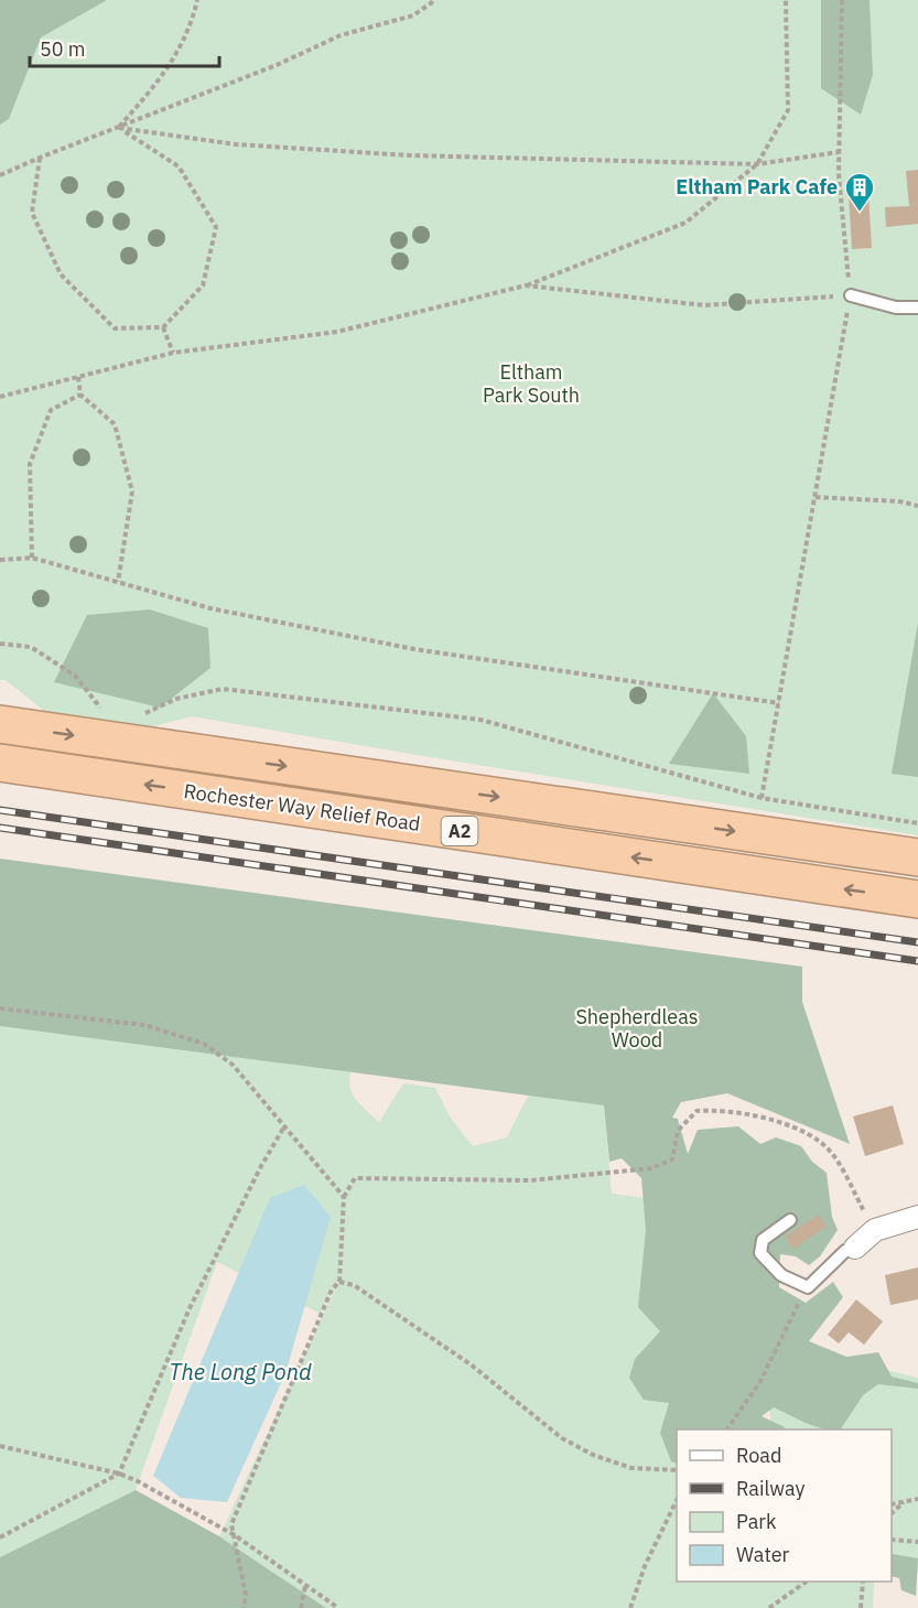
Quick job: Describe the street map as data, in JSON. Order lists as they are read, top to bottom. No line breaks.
{"streets":{"highway":["Rochester Way Relief Road","A2"]},"water":["The Long Pond"],"parks":["Eltham Park South","Shepherdleas Wood"],"places":{"building":["Eltham Park Cafe"]},"legend":["Road","Railway","Park","Water"],"scale_bar":"50 m"}
